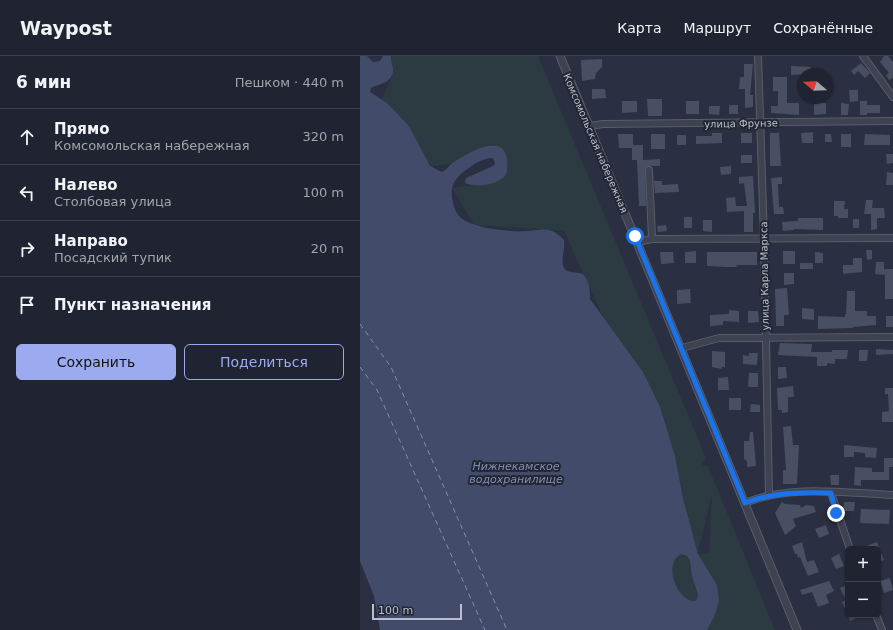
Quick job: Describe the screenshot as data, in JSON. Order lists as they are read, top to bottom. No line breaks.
{"streets":{"street":["улица Фрунзе","Комсомольская набережная","улица Карла Маркса"]},"crossings":[["улица Фрунзе","Комсомольская набережная"],["улица Фрунзе","улица Карла Маркса"]],"water":["Нижнекамское водохранилище"],"scale_bar":"100 m","north":"left","page":{"header":"Waypost","nav":["Карта","Маршрут","Сохранённые"],"heading":["6 мин","Пешком · 440 m"],"list":[["Прямо","Комсомольская набережная","320 m"],["Налево","Столбовая улица","100 m"],["Направо","Посадский тупик","20 m"],"Пункт назначения"],"buttons":["Сохранить","Поделиться"],"map_buttons":["+","−"],"scale":"100 m"}}
